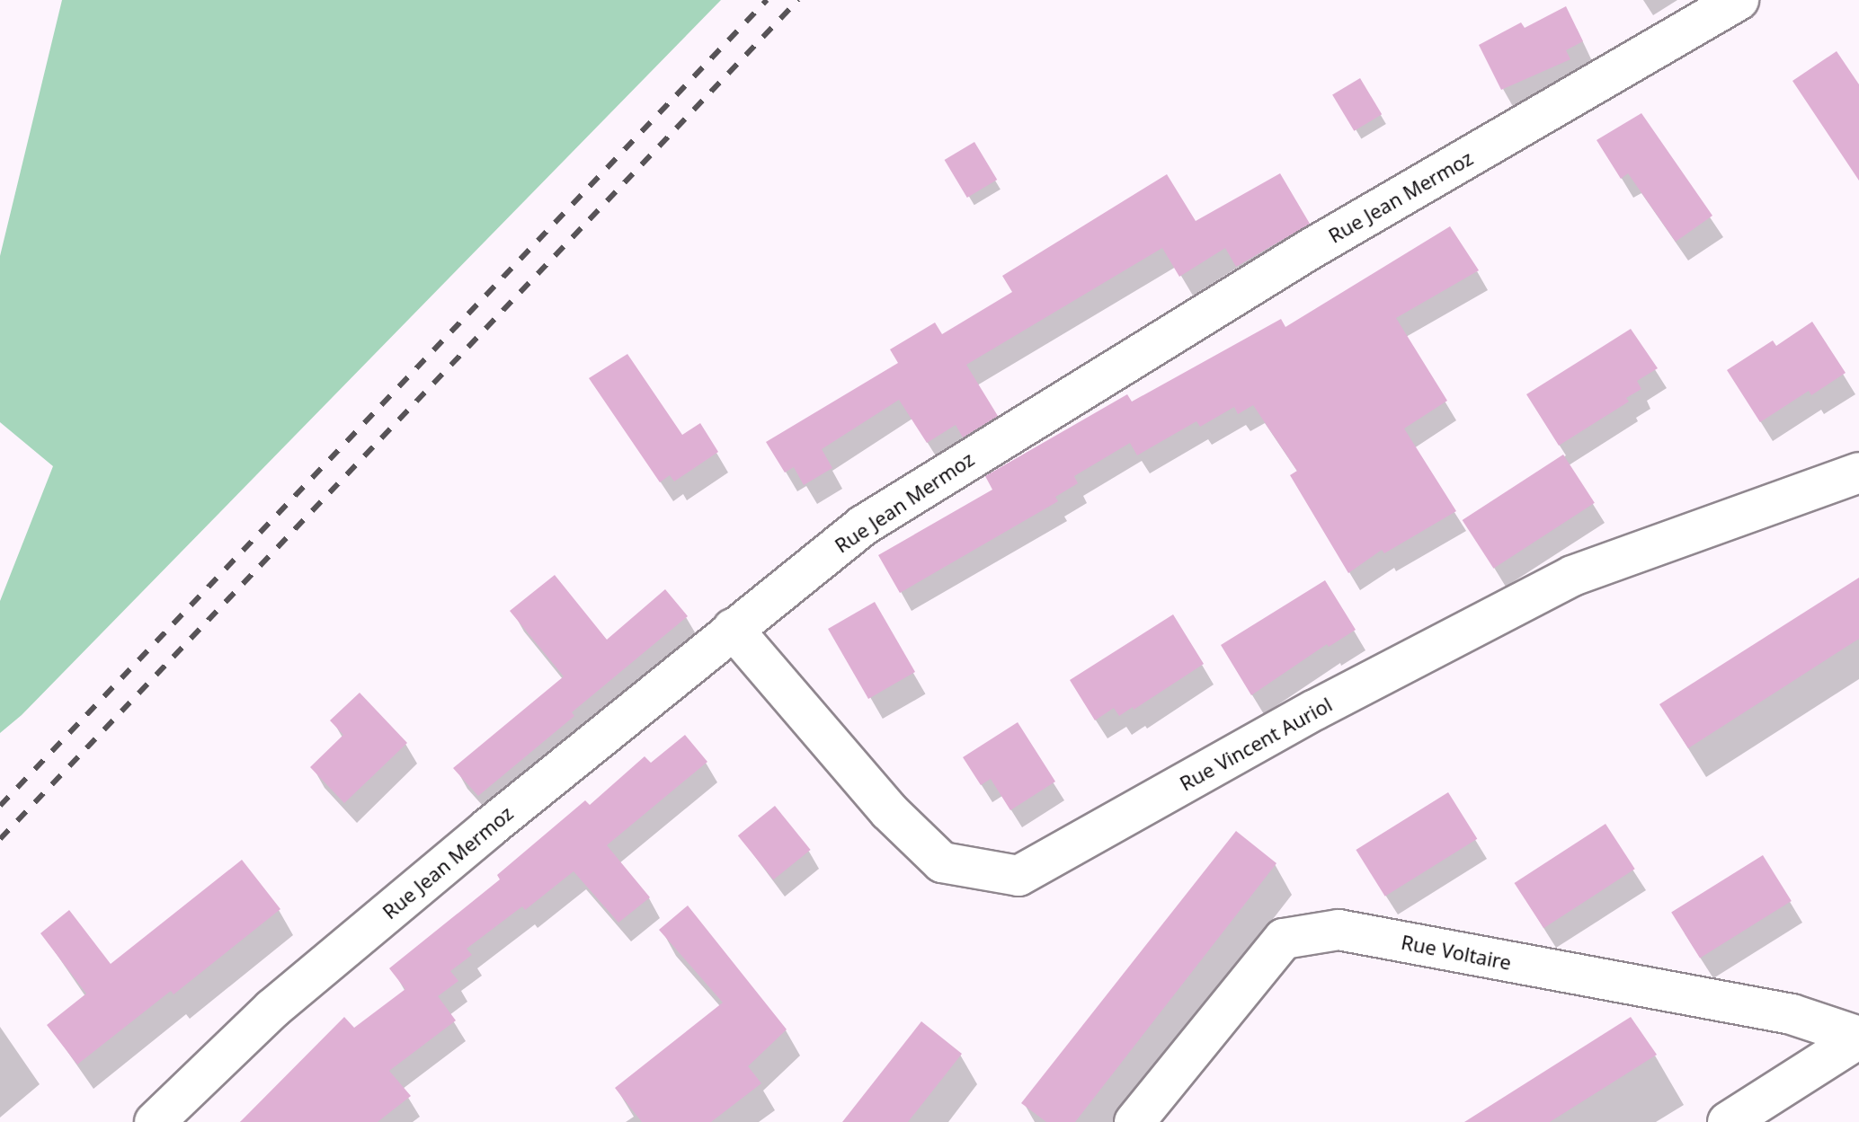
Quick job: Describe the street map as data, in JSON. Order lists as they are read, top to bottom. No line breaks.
{"streets":{"street":["Rue Jean Mermoz","Rue Vincent Auriol","Rue Voltaire"]},"crossings":[["Rue Jean Mermoz","Rue Vincent Auriol"]]}
